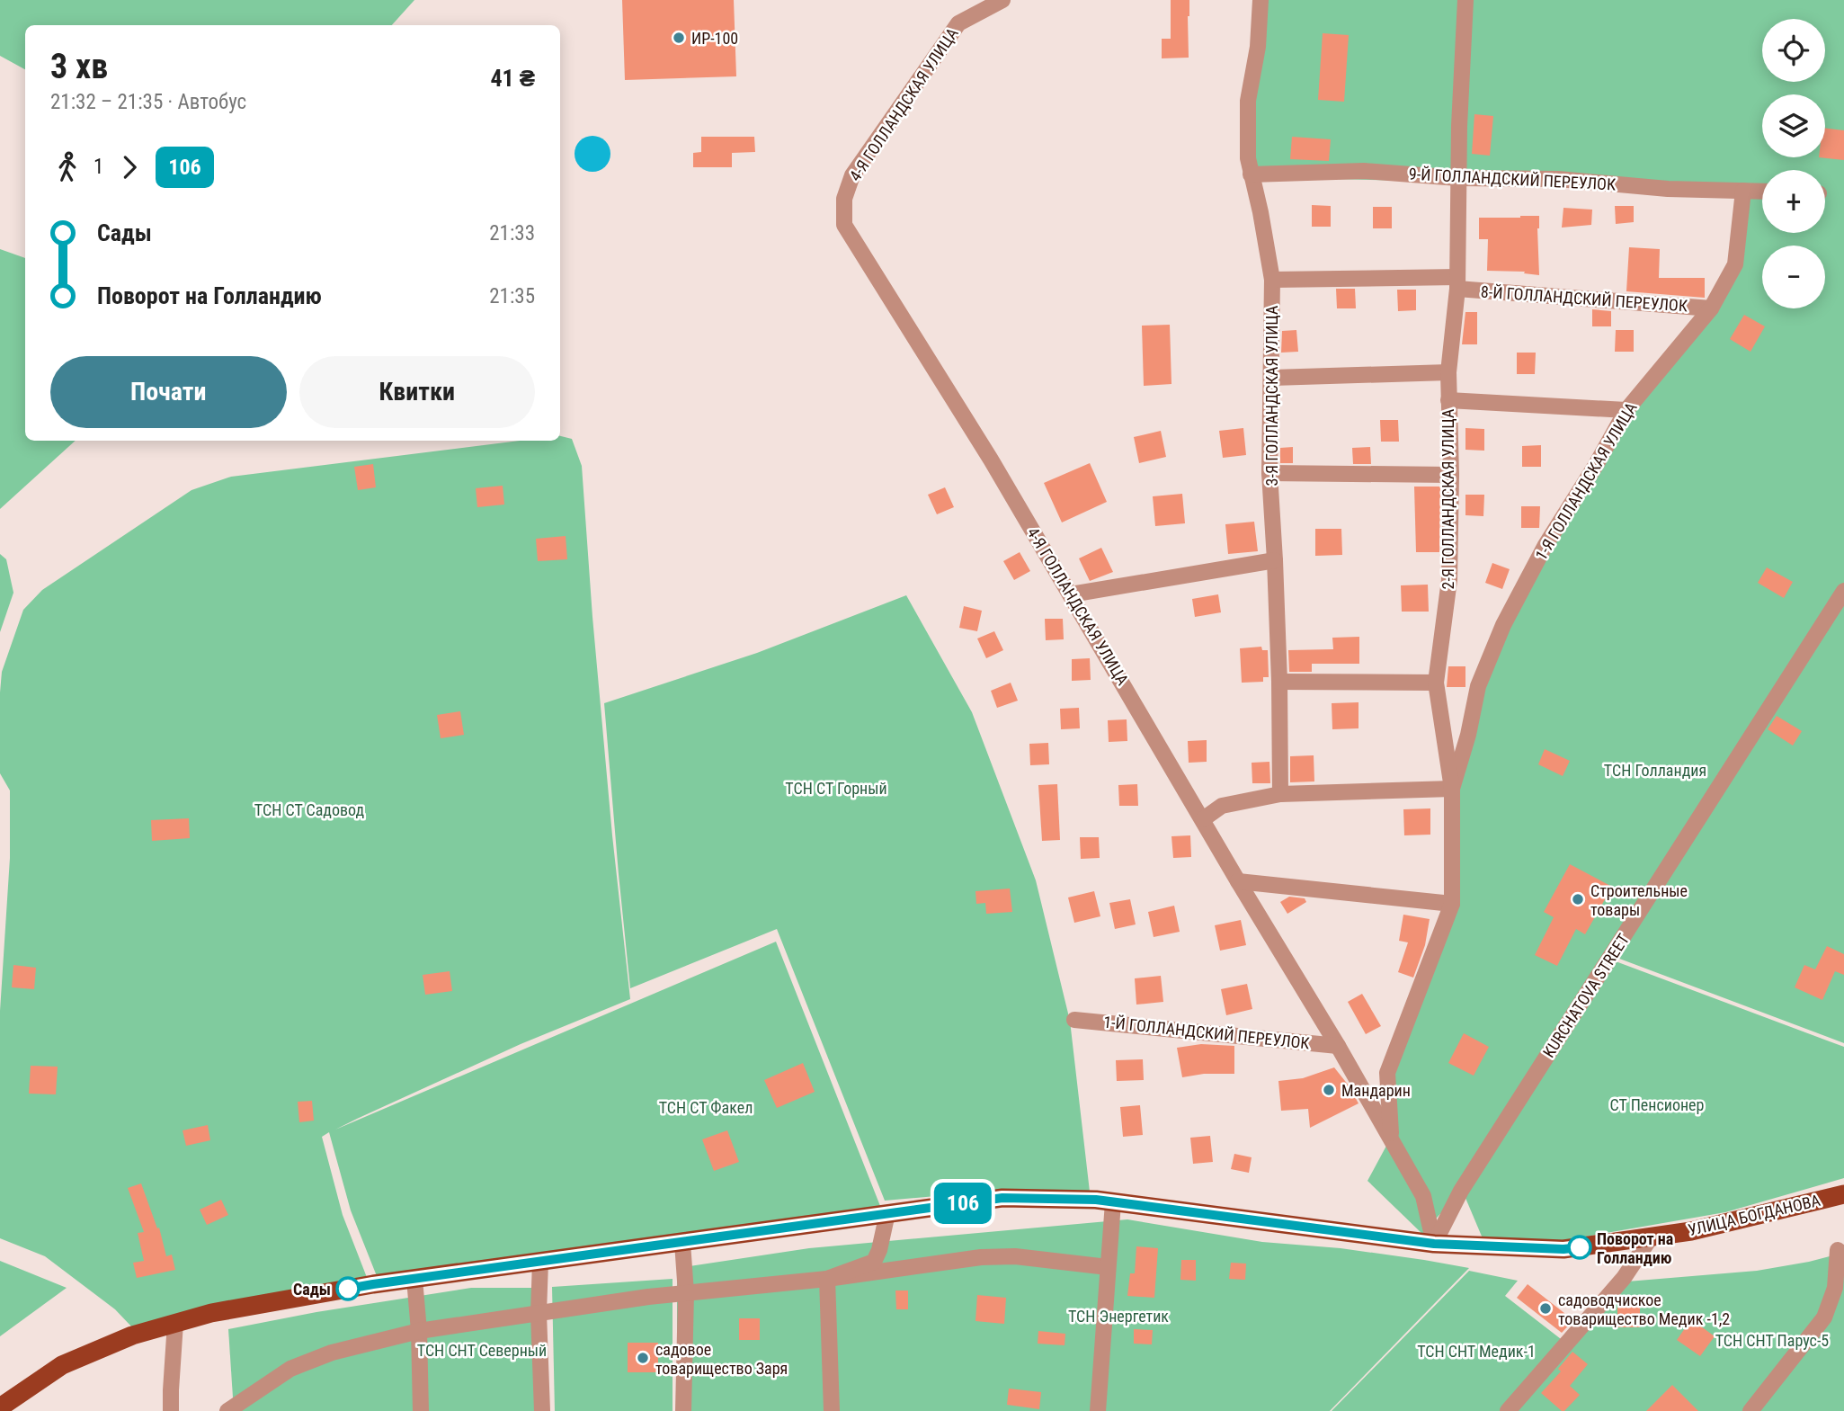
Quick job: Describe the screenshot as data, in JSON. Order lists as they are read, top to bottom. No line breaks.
{"streets":{"main road":["УЛИЦА БОГДАНОВА"],"street":["4-Я ГОЛЛАНДСКАЯ УЛИЦА","9-Й ГОЛЛАНДСКИЙ ПЕРЕУЛОК","8-Й ГОЛЛАНДСКИЙ ПЕРЕУЛОК","3-Я ГОЛЛАНДСКАЯ УЛИЦА","1-Я ГОЛЛАНДСКАЯ УЛИЦА","2-Я ГОЛЛАНДСКАЯ УЛИЦА","KURCHATOVA STREET","1-Й ГОЛЛАНДСКИЙ ПЕРЕУЛОК"]},"crossings":[["4-Я ГОЛЛАНДСКАЯ УЛИЦА","2-Я ГОЛЛАНДСКАЯ УЛИЦА"],["4-Я ГОЛЛАНДСКАЯ УЛИЦА","KURCHATOVA STREET"],["4-Я ГОЛЛАНДСКАЯ УЛИЦА","1-Й ГОЛЛАНДСКИЙ ПЕРЕУЛОК"],["4-Я ГОЛЛАНДСКАЯ УЛИЦА","УЛИЦА БОГДАНОВА"],["9-Й ГОЛЛАНДСКИЙ ПЕРЕУЛОК","3-Я ГОЛЛАНДСКАЯ УЛИЦА"],["9-Й ГОЛЛАНДСКИЙ ПЕРЕУЛОК","1-Я ГОЛЛАНДСКАЯ УЛИЦА"],["9-Й ГОЛЛАНДСКИЙ ПЕРЕУЛОК","2-Я ГОЛЛАНДСКАЯ УЛИЦА"],["8-Й ГОЛЛАНДСКИЙ ПЕРЕУЛОК","3-Я ГОЛЛАНДСКАЯ УЛИЦА"],["8-Й ГОЛЛАНДСКИЙ ПЕРЕУЛОК","1-Я ГОЛЛАНДСКАЯ УЛИЦА"],["8-Й ГОЛЛАНДСКИЙ ПЕРЕУЛОК","2-Я ГОЛЛАНДСКАЯ УЛИЦА"],["1-Я ГОЛЛАНДСКАЯ УЛИЦА","2-Я ГОЛЛАНДСКАЯ УЛИЦА"],["KURCHATOVA STREET","УЛИЦА БОГДАНОВА"]],"parks":["ТСН Голландия","ТСН СТ Горный","ТСН СТ Садовод","СТ Пенсионер","ТСН СТ Факел","ТСН Энергетик","ТСН СНТ Парус-5","ТСН СНТ Северный","ТСН СНТ Медик-1"],"places":["ИР-100","Строительные товары","Мандарин","Поворот на Голландию","Сады","садоводчиское товарищество Медик -1,2","садовое товарищество Заря"],"lines":["bus line 106"],"page":{"on_map":"106","map_buttons":["+","−"],"heading":["3 хв","21:32 – 21:35 · Автобус","41 ₴"],"legs":["1","106"],"list":[{"name":"Сады","value":"21:33"},{"name":"Поворот на Голландию","value":"21:35"}],"buttons":["Почати","Квитки"]}}
